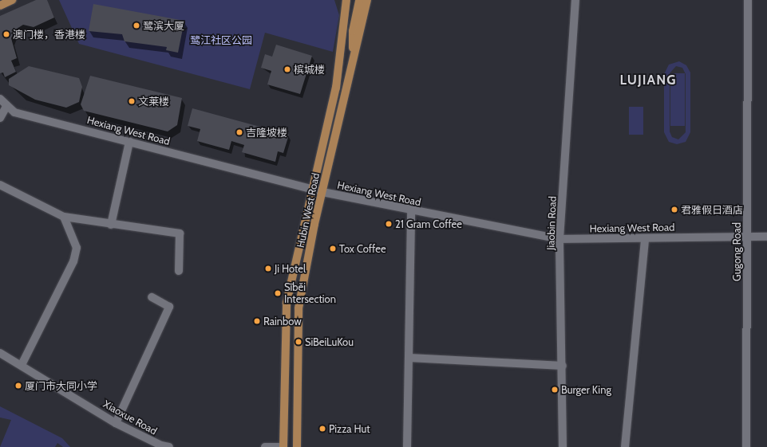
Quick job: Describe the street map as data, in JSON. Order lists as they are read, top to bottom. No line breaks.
{"streets":{"main road":["Hubin West Road"],"street":["Hexiang West Road","Jiaobin Road","Gugong Road","Xiaoxue Road"]},"crossings":[["Hexiang West Road","Hubin West Road"],["Hexiang West Road","Jiaobin Road"],["Hexiang West Road","Gugong Road"]],"districts":["LUJIANG"],"parks":["鹭江社区公园"],"places":["鹭滨大厦","澳门楼，香港楼","槟城楼","文莱楼","吉隆坡楼","君雅假日酒店","21 Gram Coffee","Tox Coffee","Ji Hotel","Sībĕi Intersection","Rainbow","SiBeiLuKou","厦门市大同小学","Burger King","Pizza Hut"]}
